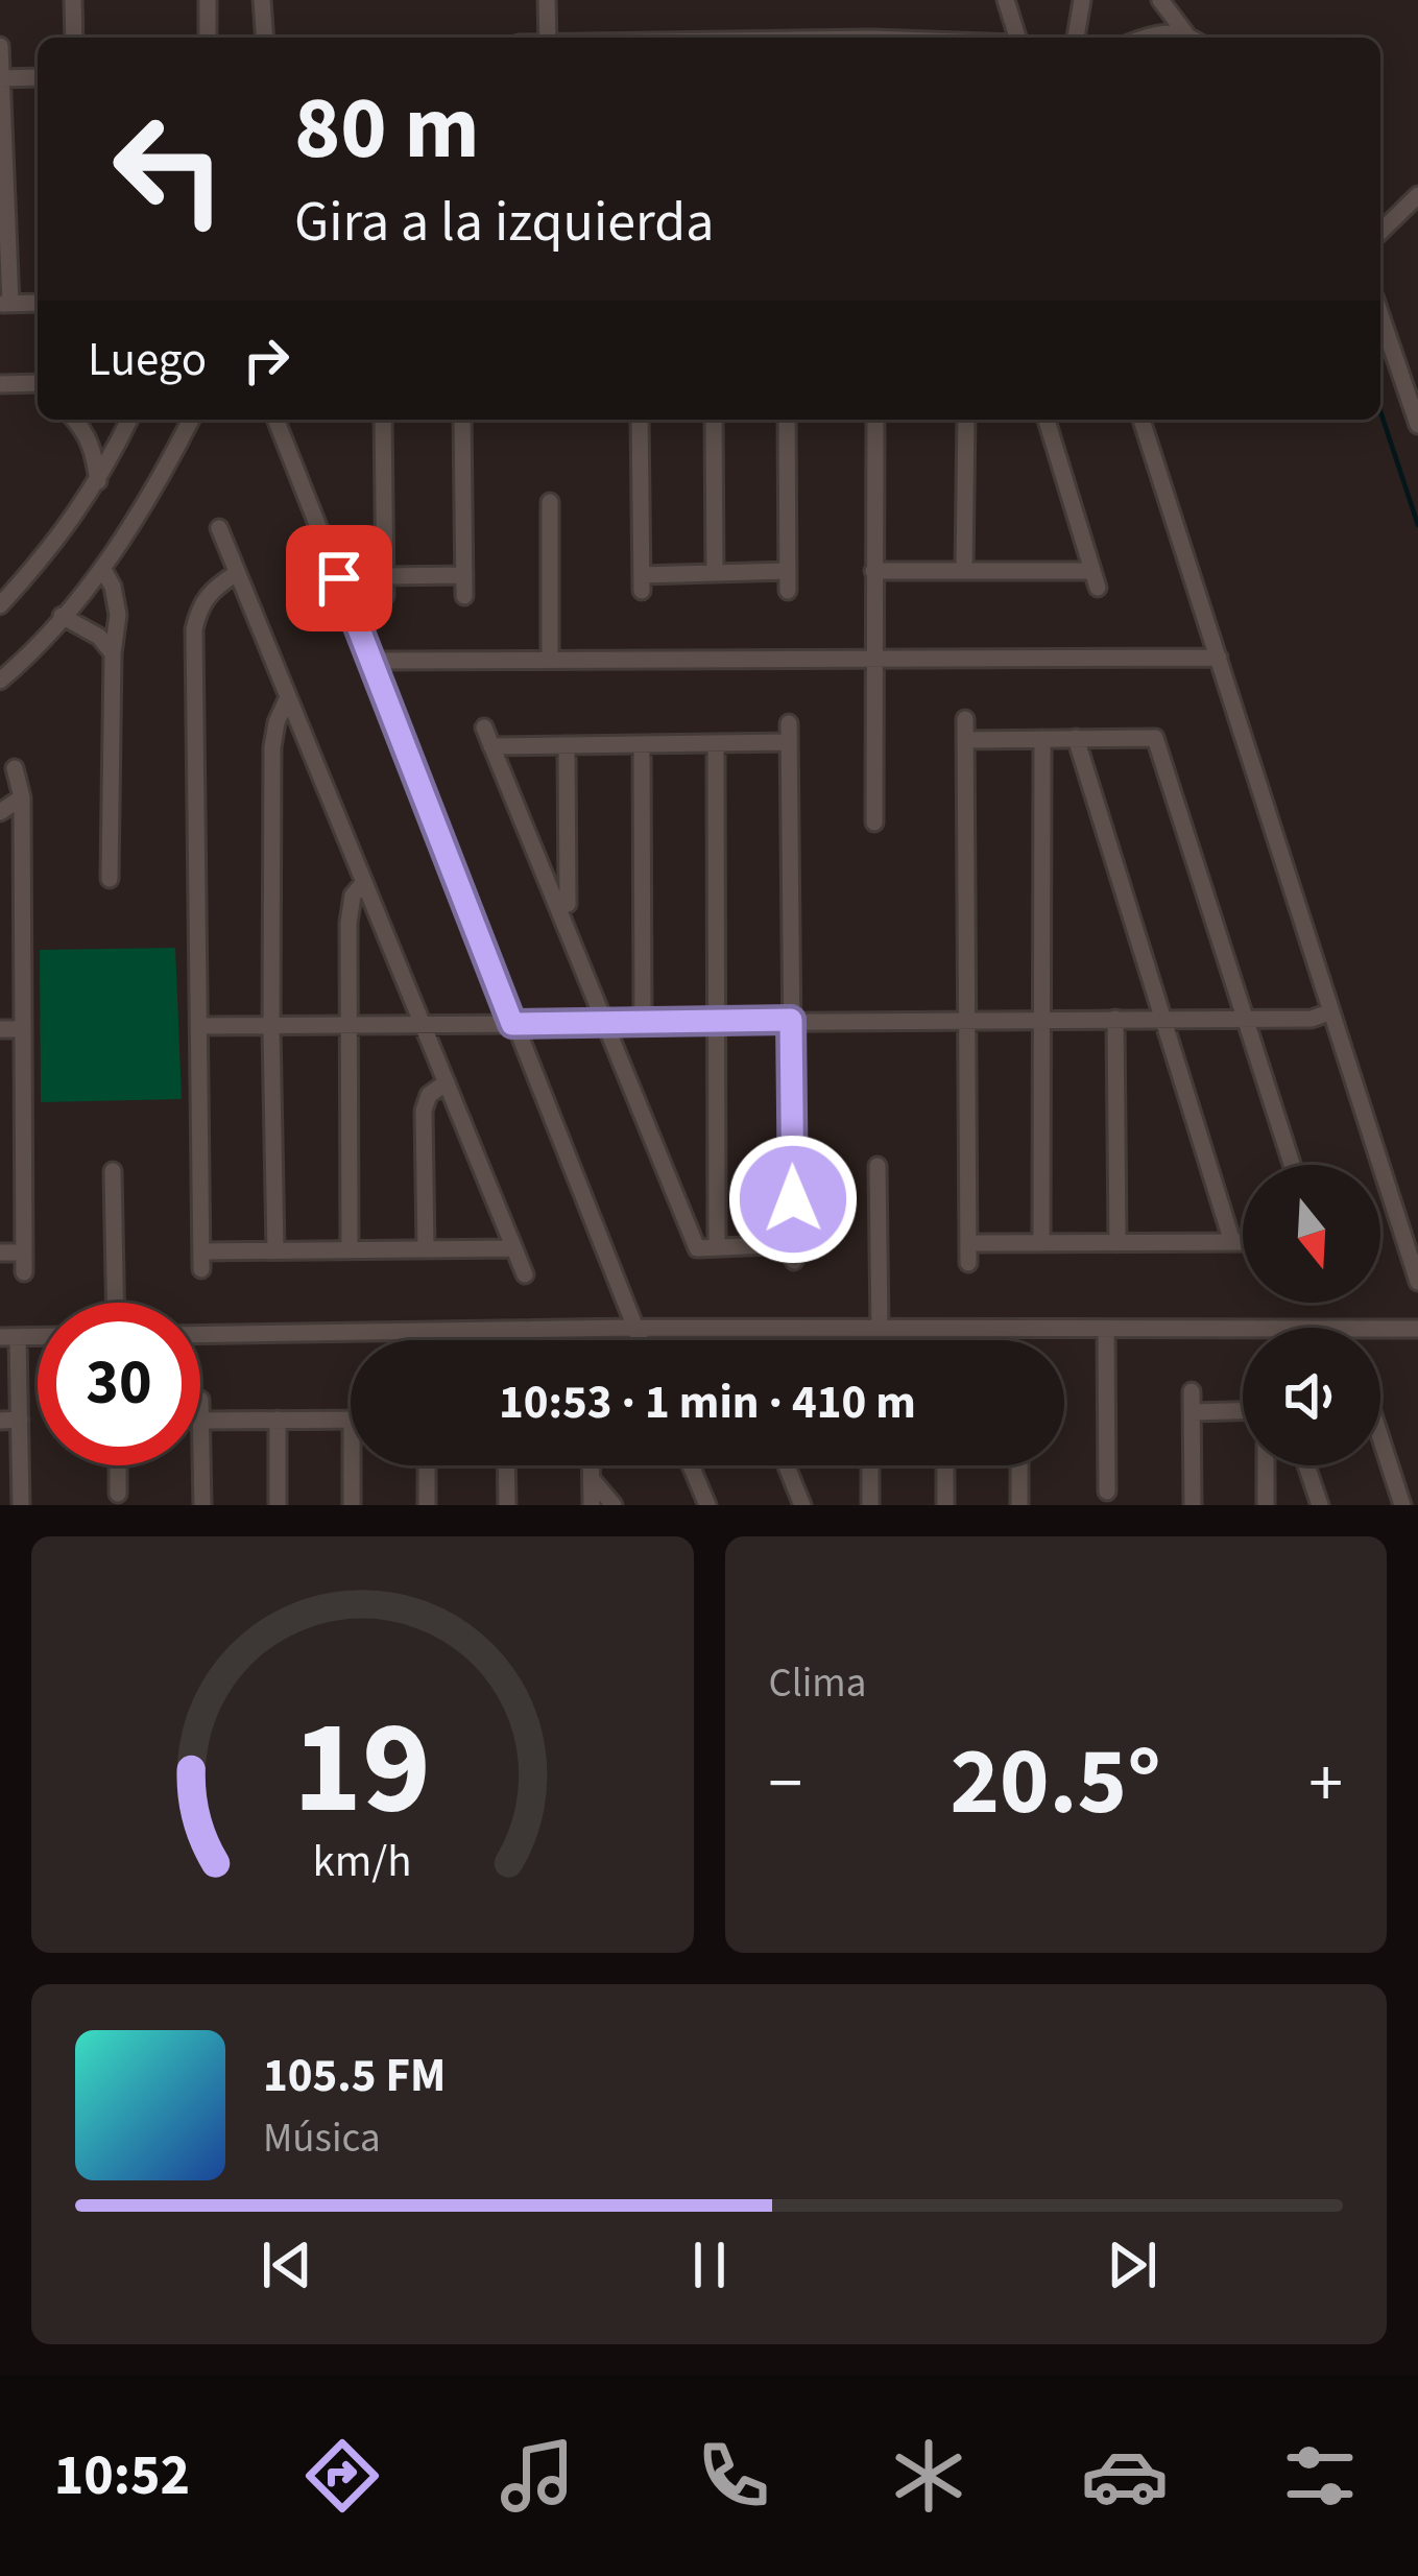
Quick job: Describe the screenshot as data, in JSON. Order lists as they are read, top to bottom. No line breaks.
{"north":"bottom","page":{"turn":["80 m","Gira a la izquierda"],"then":"Luego","limit":"30","trip":"10:53 · 1 min · 410 m","tile":"Clima","heat":["−","20.5°","+"],"song":["105.5 FM","Música"],"tabs":"10:52","gauge":["19","km/h"]}}
